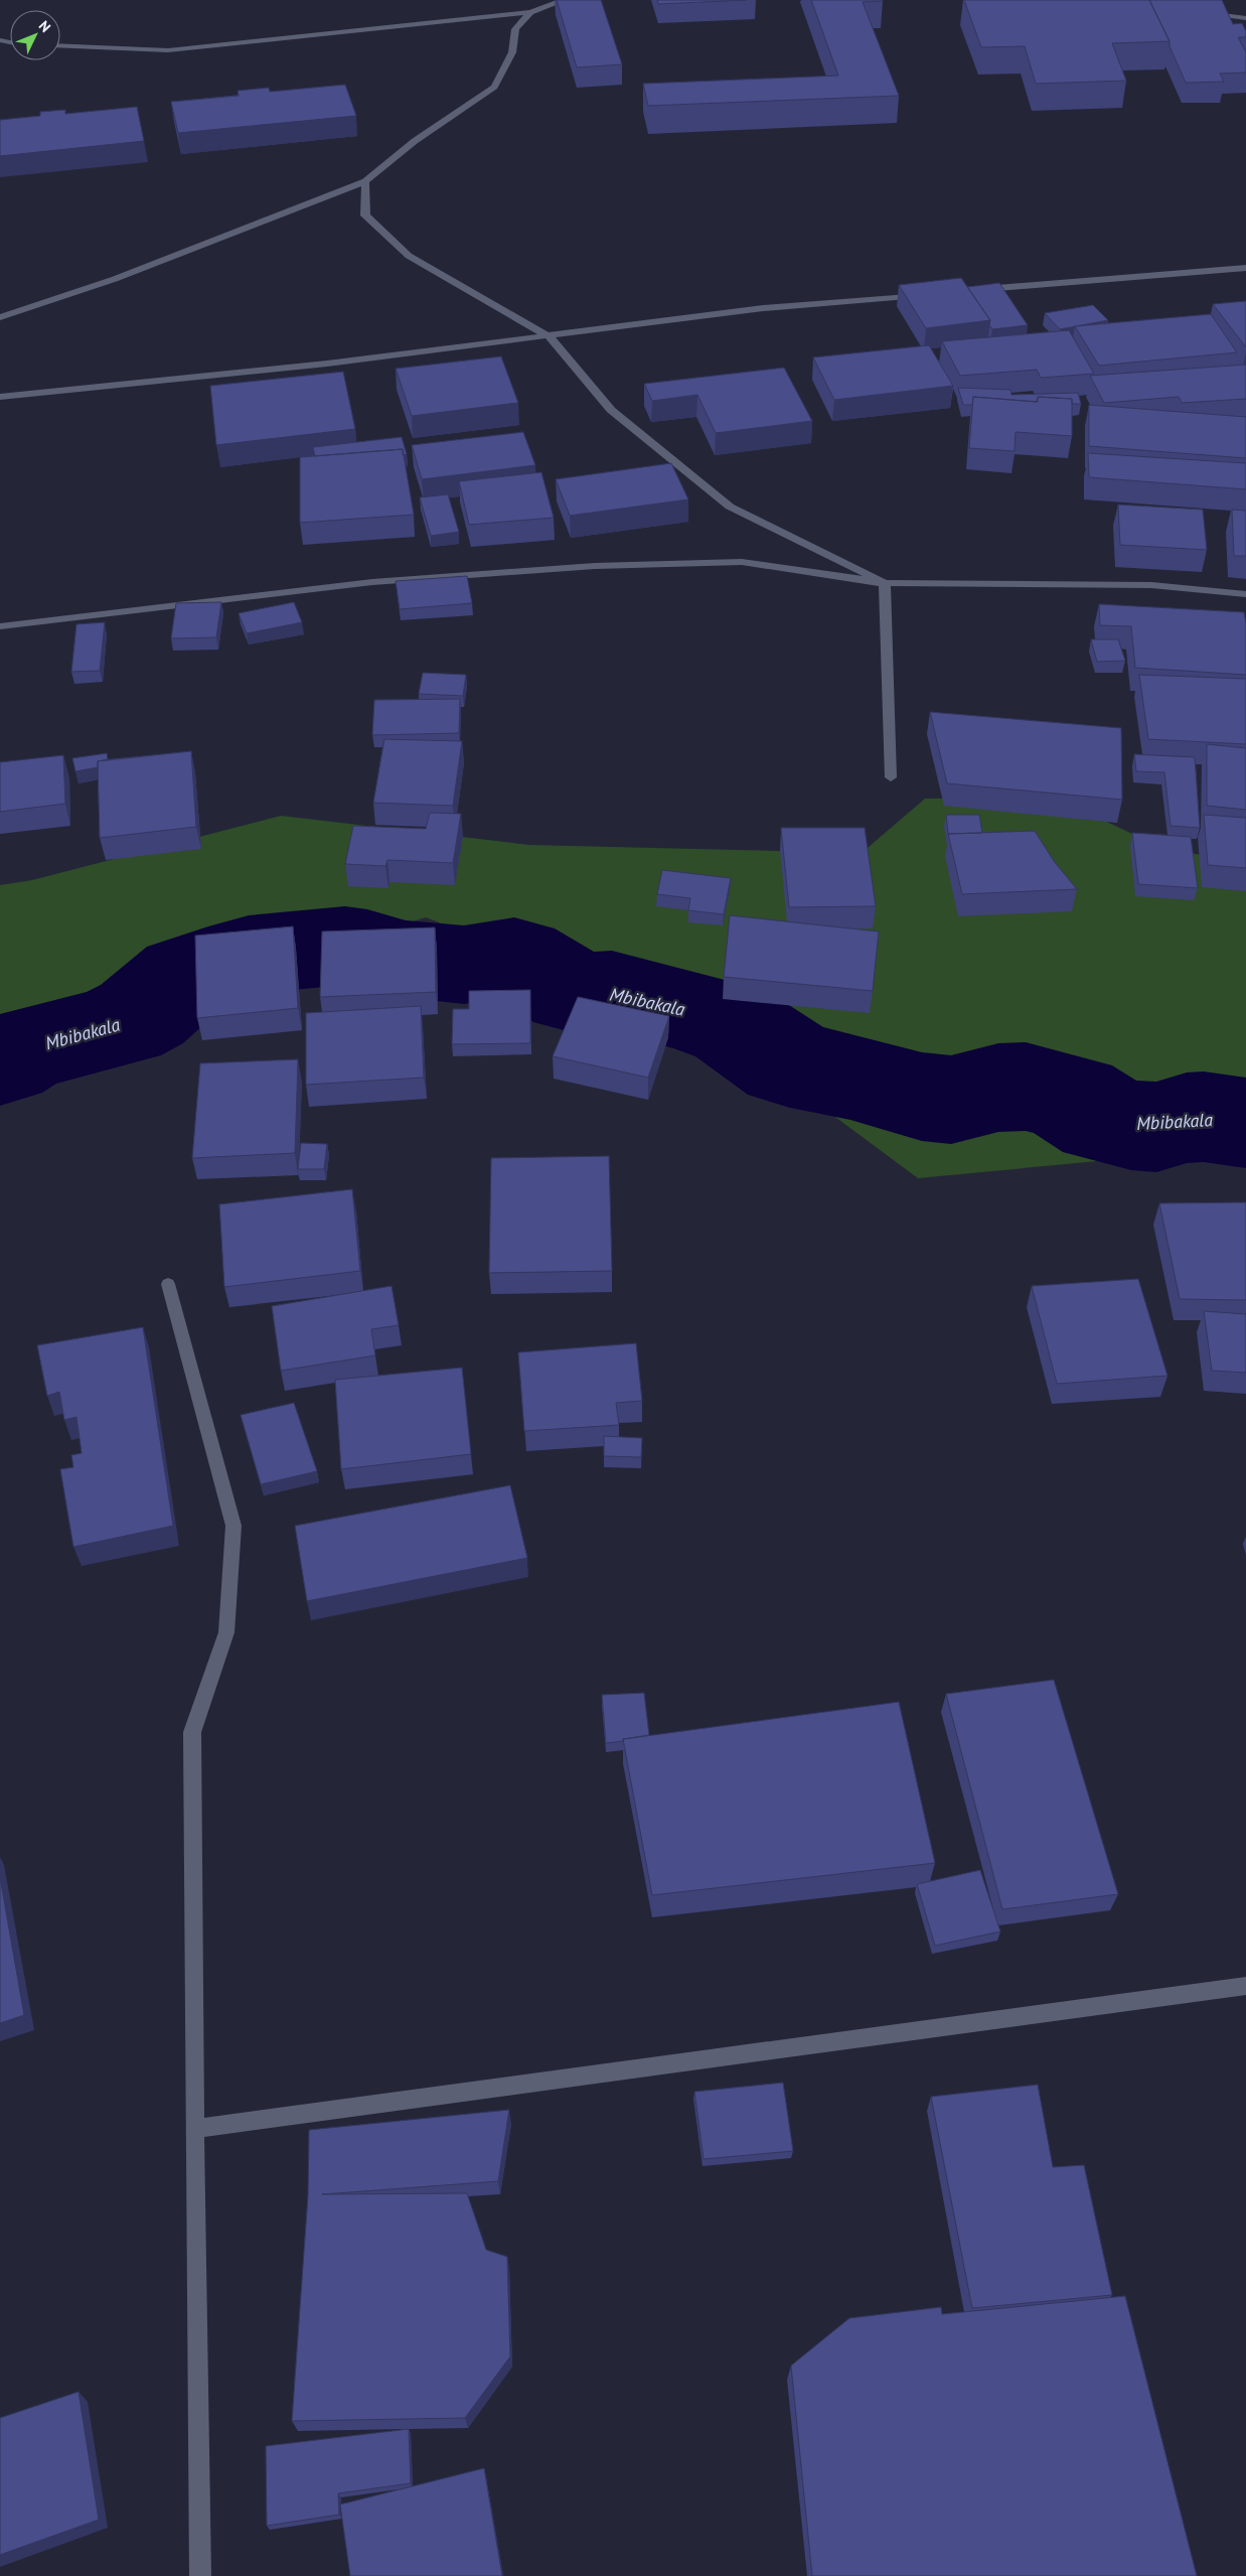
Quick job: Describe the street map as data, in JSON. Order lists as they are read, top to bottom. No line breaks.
{"water":["Mbibakala"],"north":"top right"}
